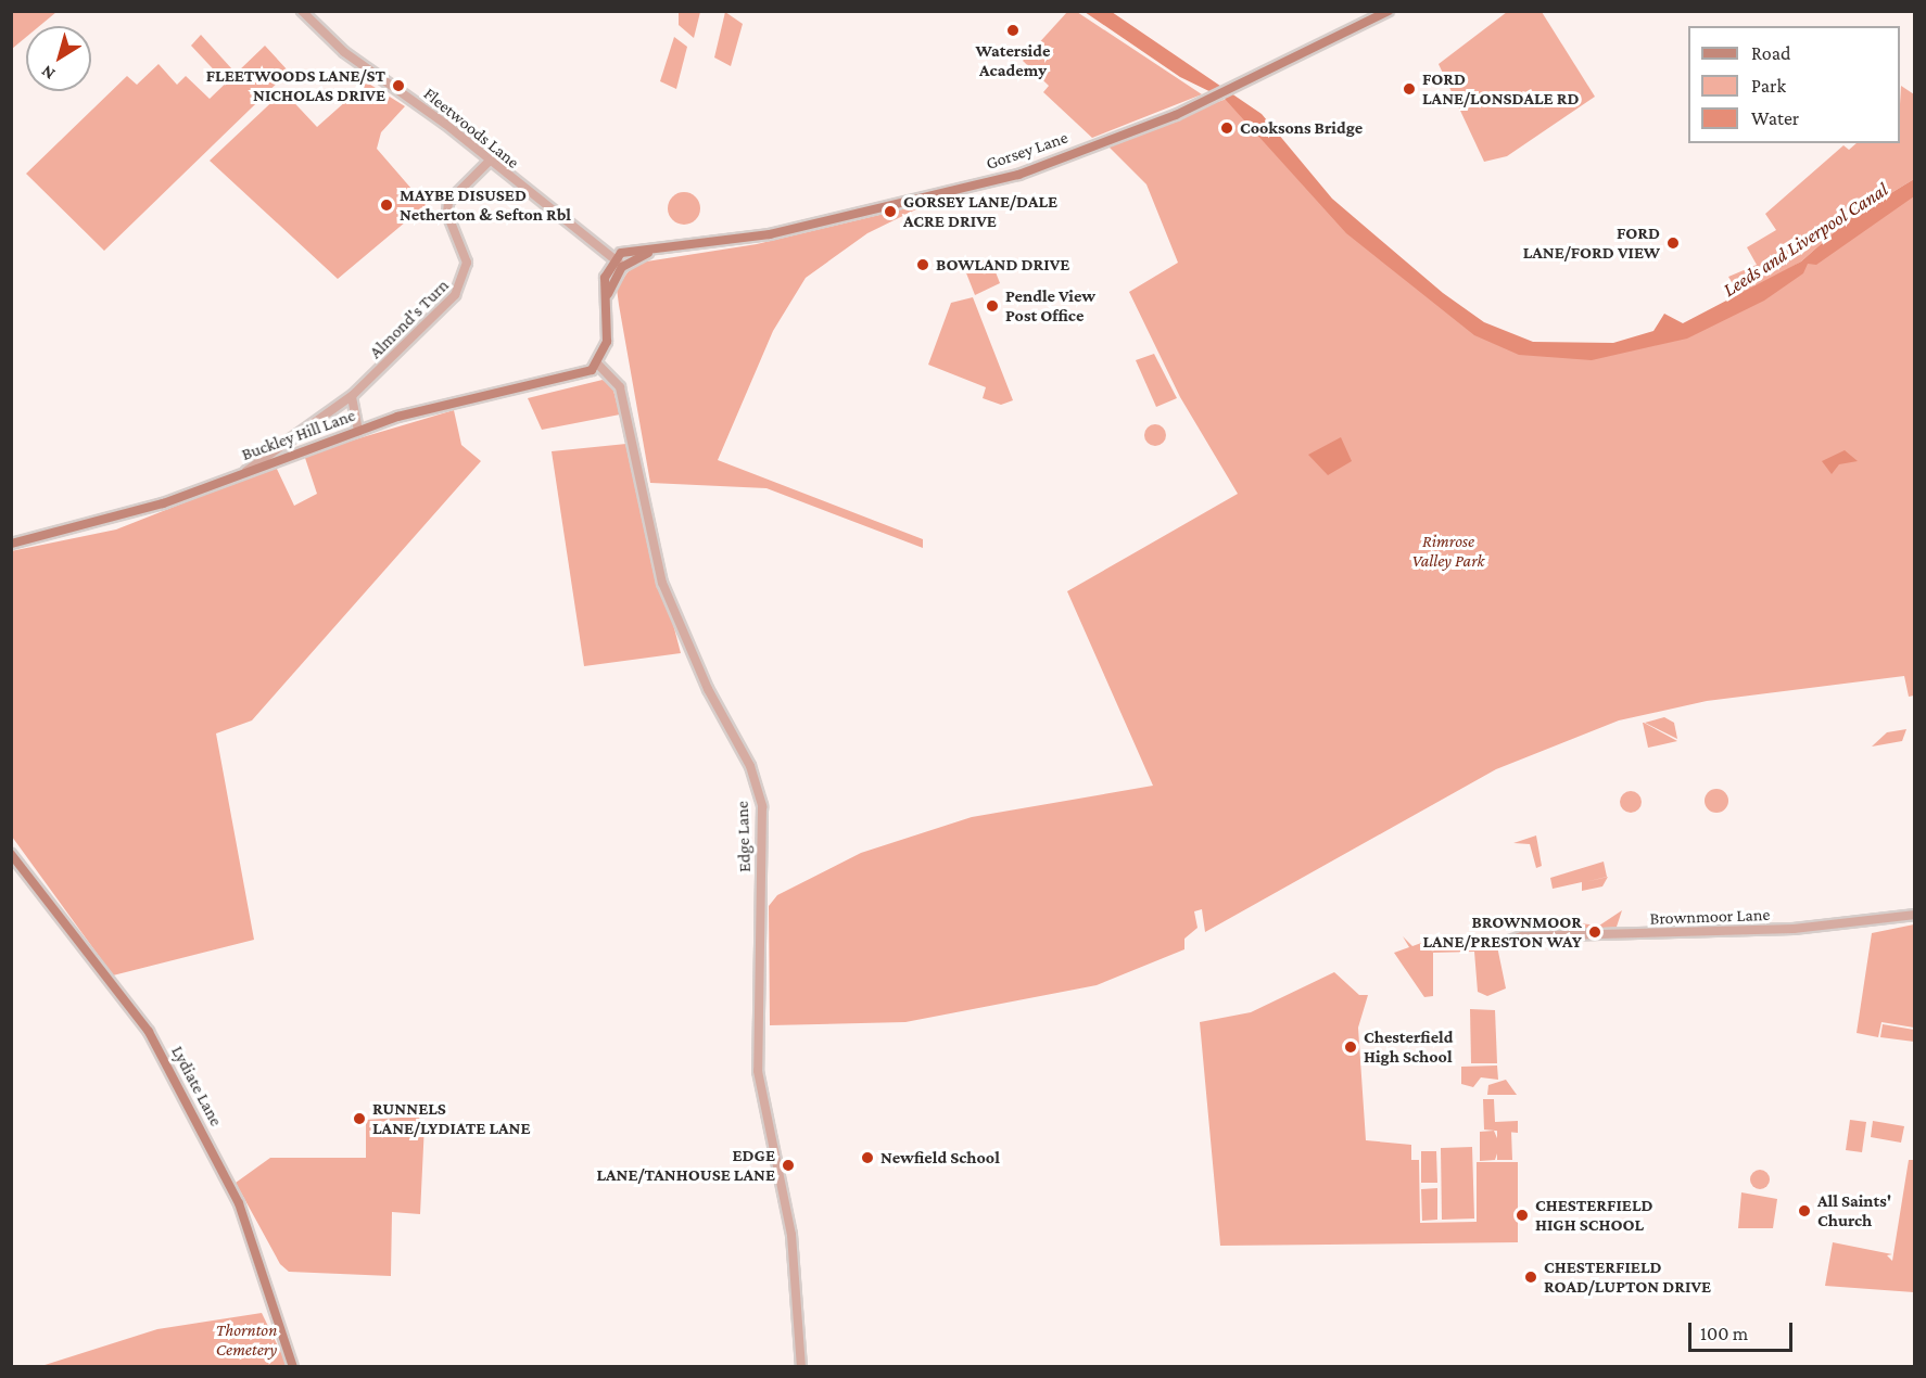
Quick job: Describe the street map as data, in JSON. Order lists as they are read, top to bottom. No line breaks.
{"streets":{"main road":["Gorsey Lane","Buckley Hill Lane","Lydiate Lane"],"street":["Fleetwoods Lane","Almond's Turn","Edge Lane","Brownmoor Lane"]},"crossings":[["Fleetwoods Lane","Gorsey Lane"],["Fleetwoods Lane","Almond's Turn"],["Almond's Turn","Buckley Hill Lane"],["Buckley Hill Lane","Edge Lane"]],"water":["Leeds and Liverpool Canal"],"parks":["Rimrose Valley Park","Thornton Cemetery"],"places":["Waterside Academy","FLEETWOODS LANE/ST NICHOLAS DRIVE","FORD LANE/LONSDALE RD","Cooksons Bridge","MAYBE DISUSED Netherton & Sefton Rbl","GORSEY LANE/DALE ACRE DRIVE","FORD LANE/FORD VIEW","BOWLAND DRIVE","Pendle View Post Office","BROWNMOOR LANE/PRESTON WAY","Chesterfield High School","RUNNELS LANE/LYDIATE LANE","Newfield School","EDGE LANE/TANHOUSE LANE","All Saints' Church","CHESTERFIELD HIGH SCHOOL","CHESTERFIELD ROAD/LUPTON DRIVE"],"legend":["Road","Park","Water"],"scale_bar":"100 m","north":"bottom left"}
